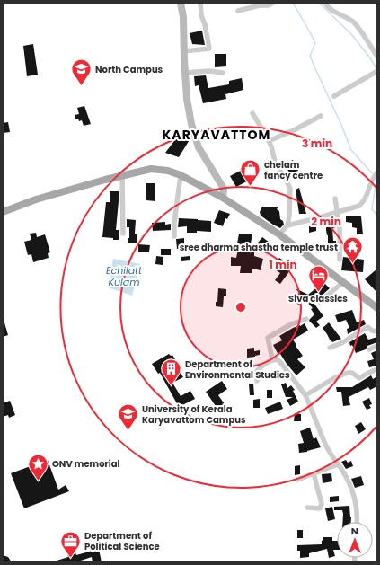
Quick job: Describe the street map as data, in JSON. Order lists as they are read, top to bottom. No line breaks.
{"districts":["KARYAVATTOM"],"water":["Echilatt Kulam"],"places":{"school or university":["North Campus","University of Kerala Karyavattom Campus"],"shop":["chelam fancy centre"],"temple":["sree dharma shastha temple trust"],"hotel":["Siva classics"],"building":["Department of Environmental Studies"],"place":["ONV memorial"],"office":["Department of Political Science"]},"north":"top","rings":["3 min","2 min","1 min"]}
